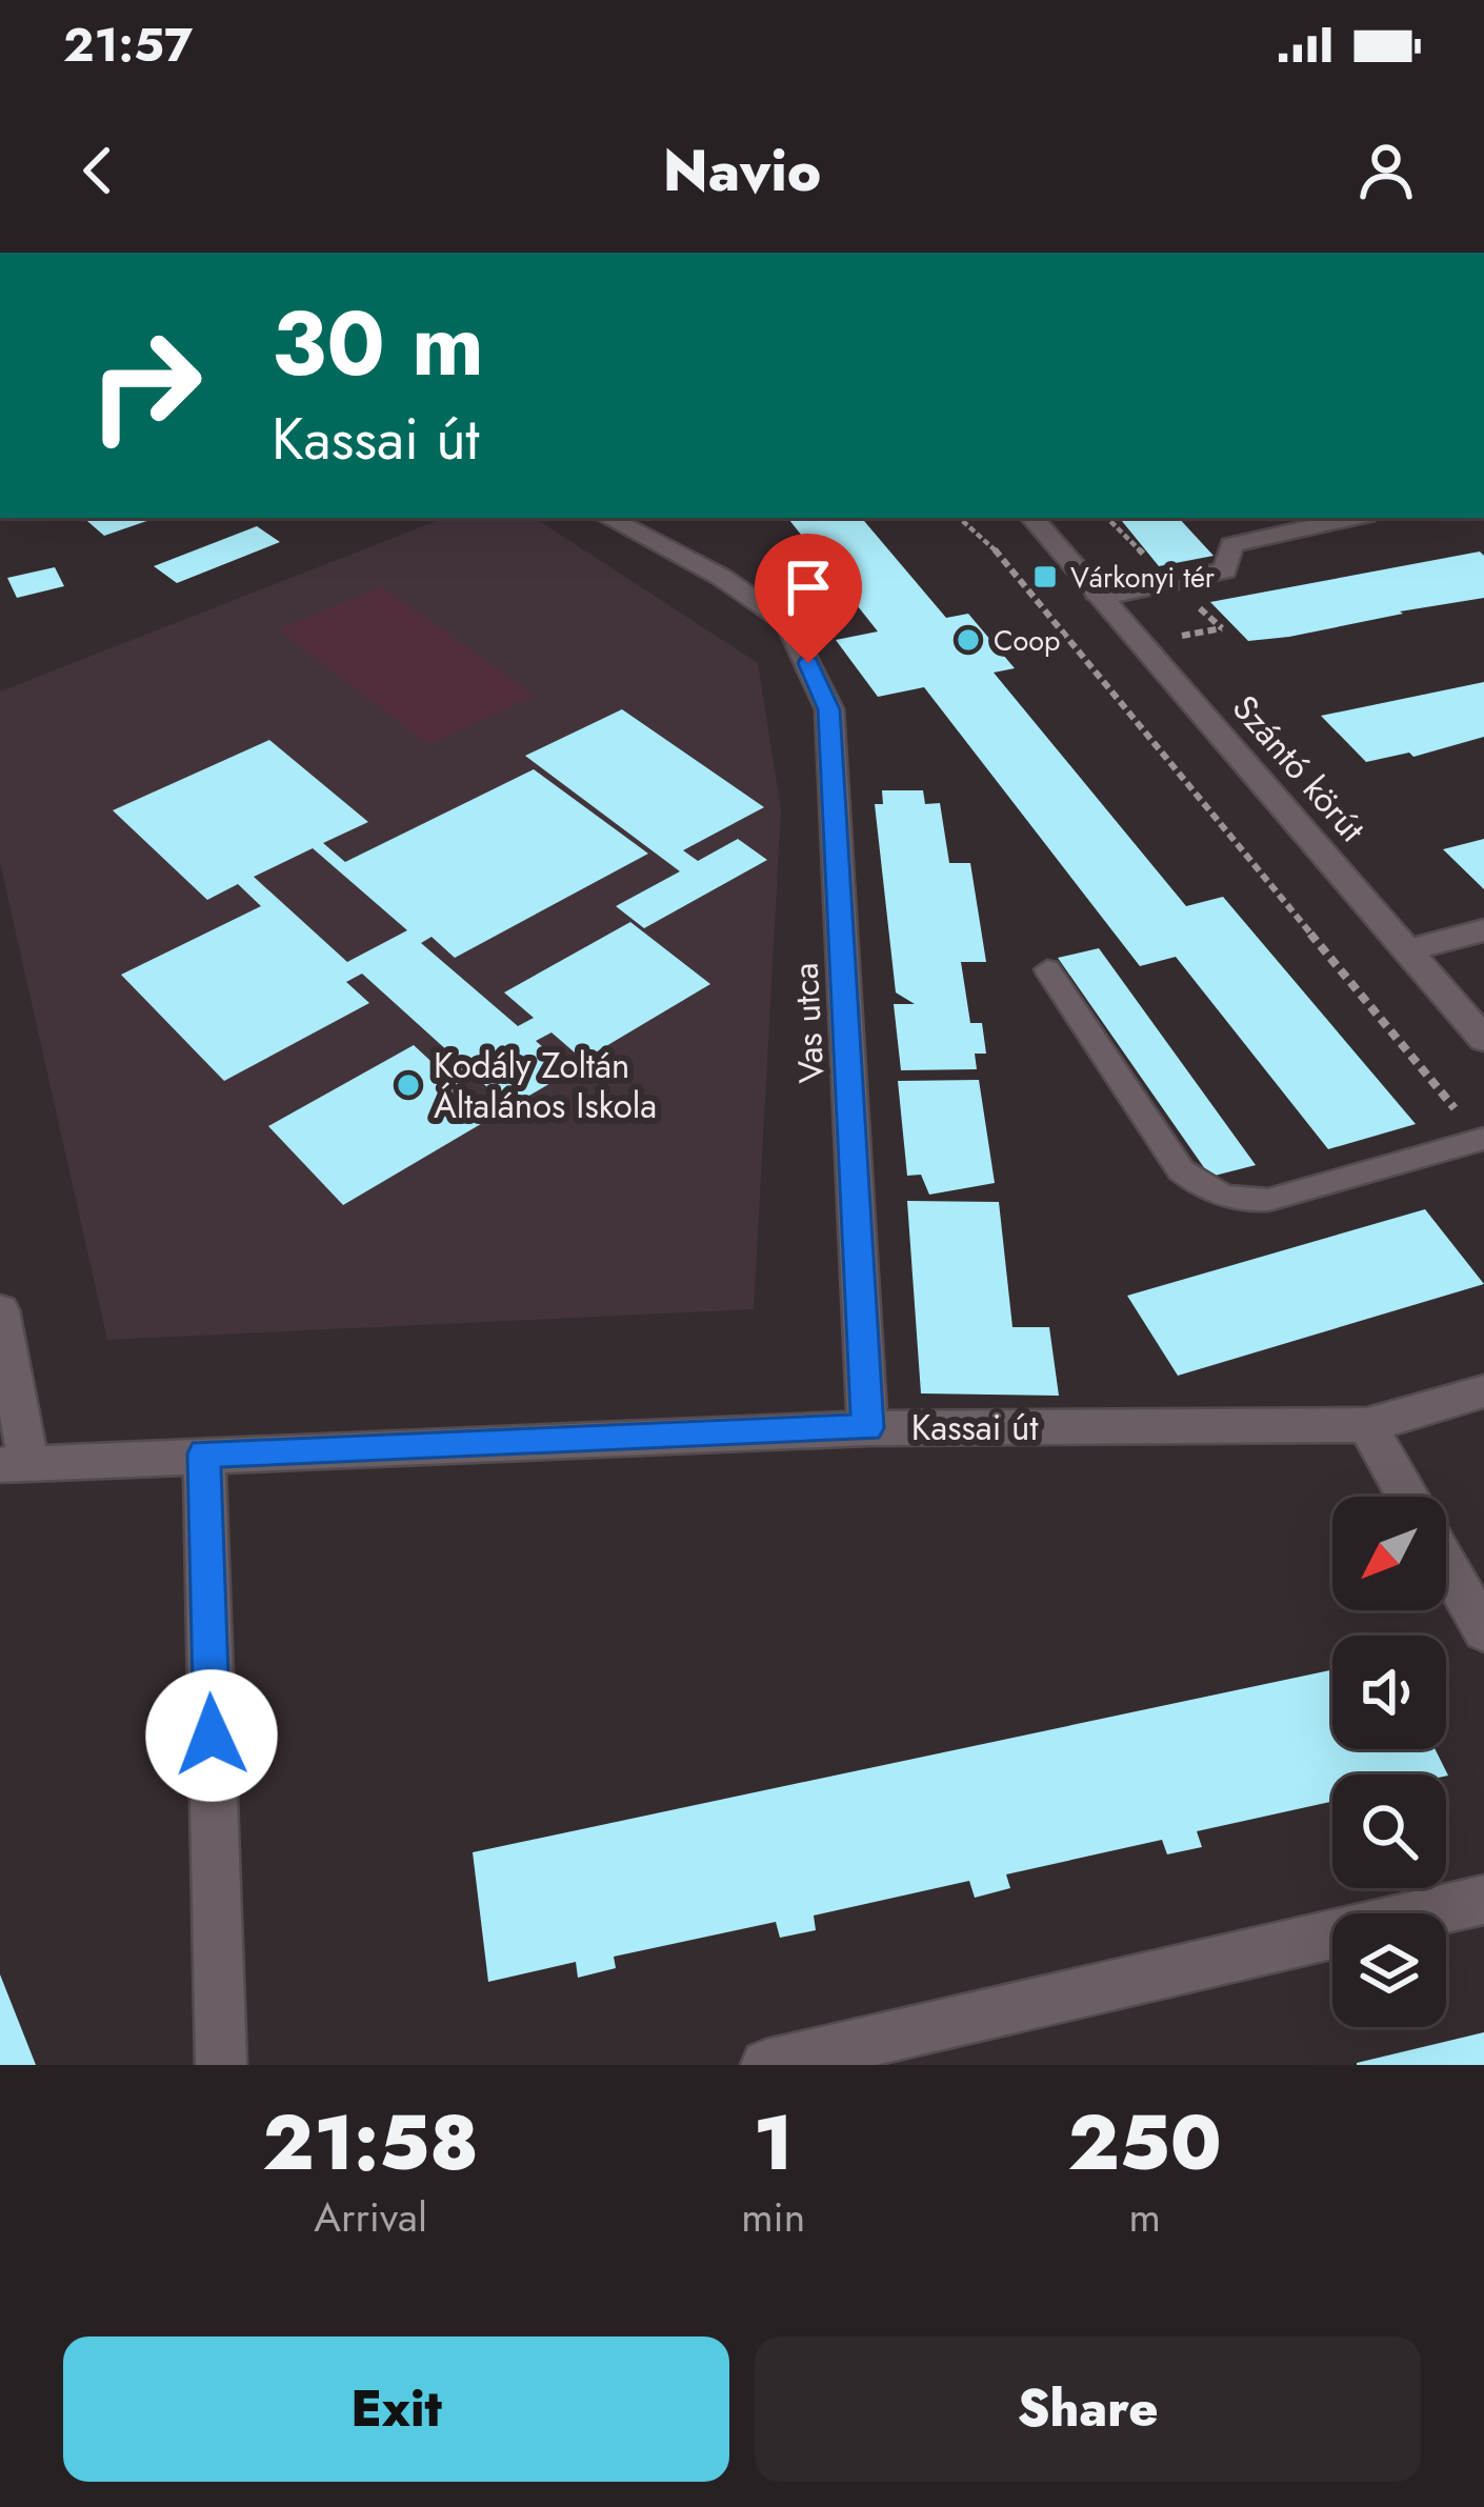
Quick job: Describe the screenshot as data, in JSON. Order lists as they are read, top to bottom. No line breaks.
{"streets":{"street":["Szántó körút","Vas utca","Kassai út"]},"crossings":[["Vas utca","Kassai út"]],"places":{"transit":["Várkonyi tér"],"other":["Coop","Kodály Zoltán Általános Iskola"]},"north":"bottom left","page":{"status":"21:57","header":"Navio","turn":["30 m","Kassai út"],"eta":["21:58","Arrival","1","min","250","m"],"buttons":["Exit","Share"]}}
